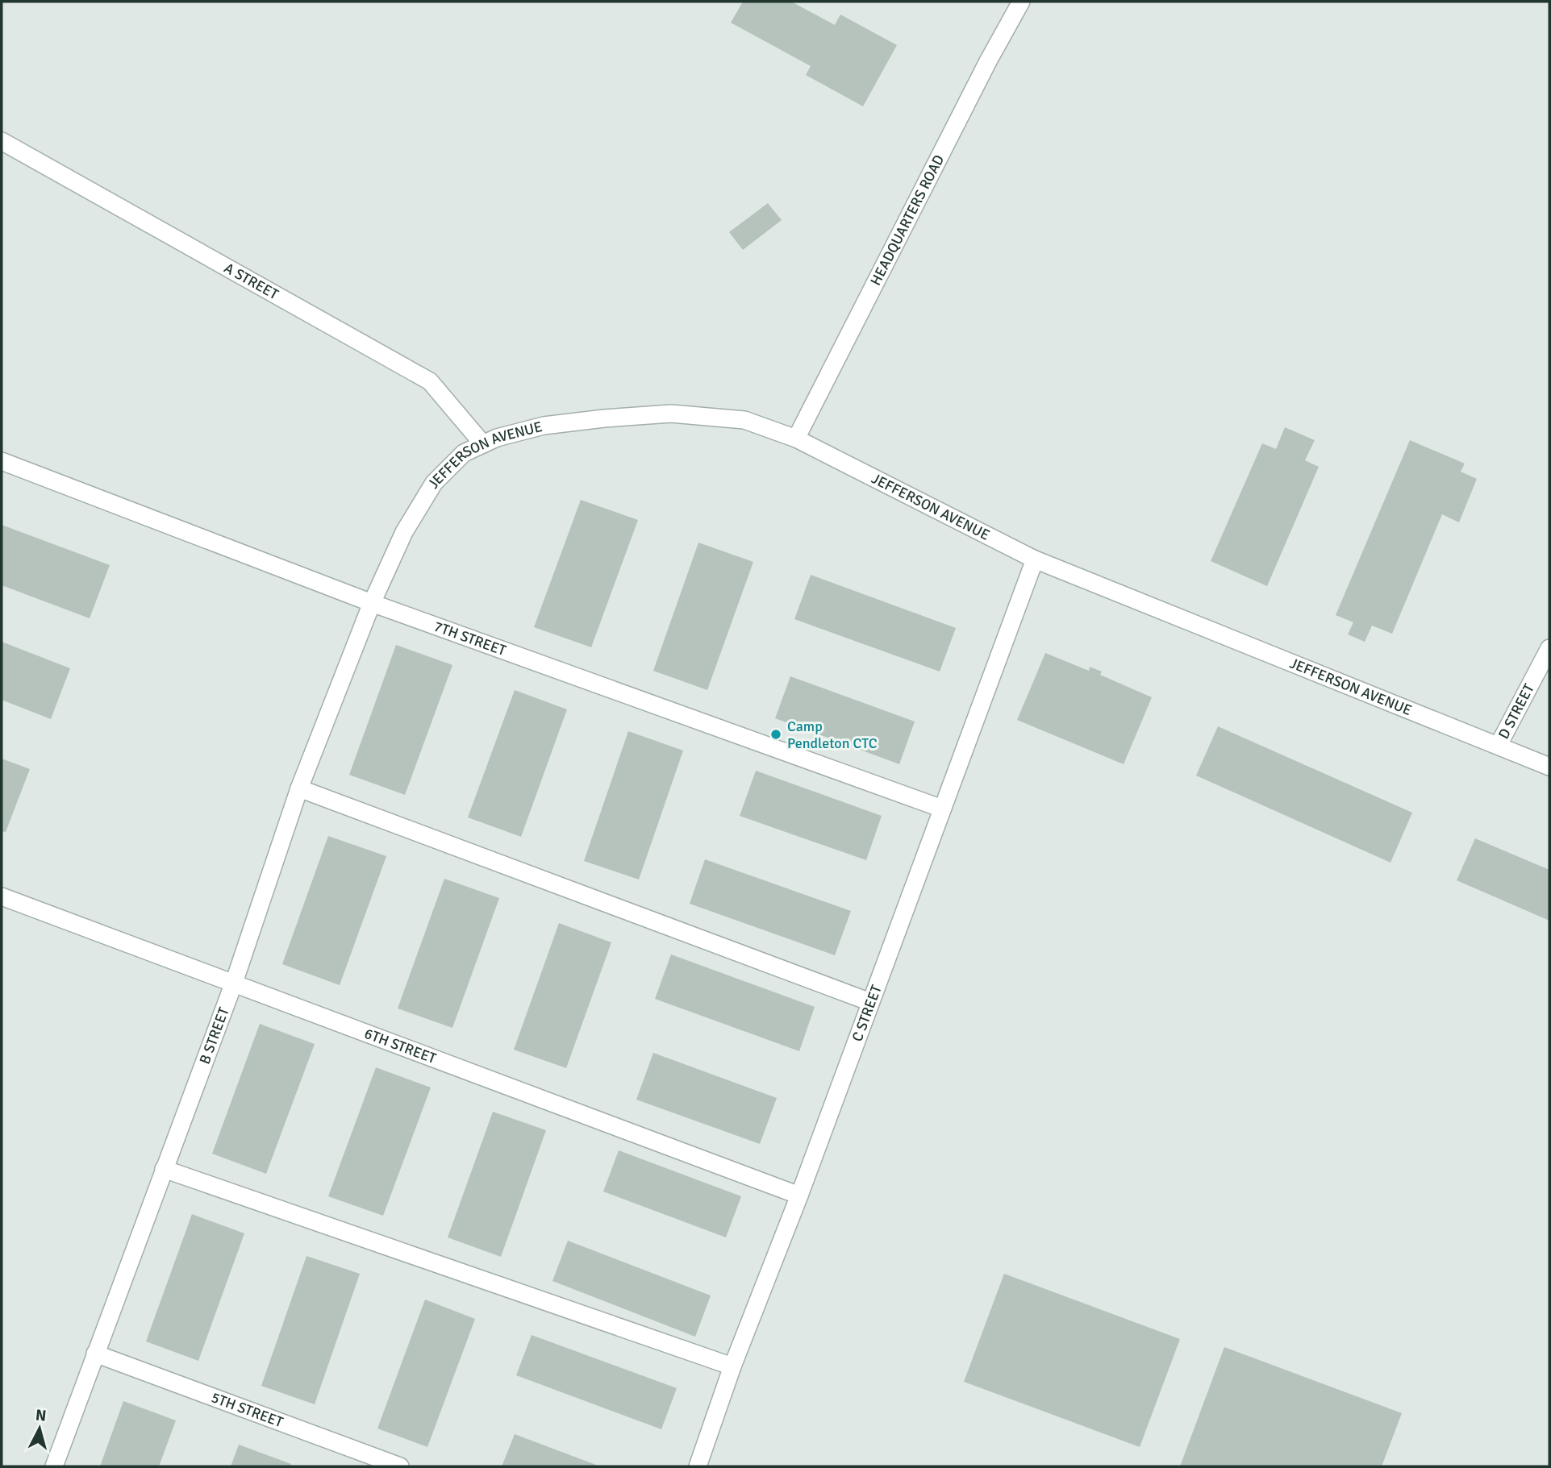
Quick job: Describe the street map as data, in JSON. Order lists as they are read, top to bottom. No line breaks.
{"streets":{"street":["HEADQUARTERS ROAD","A STREET","JEFFERSON AVENUE","7TH STREET","D STREET","C STREET","B STREET","6TH STREET","5TH STREET"]},"crossings":[["HEADQUARTERS ROAD","JEFFERSON AVENUE"],["A STREET","JEFFERSON AVENUE"],["JEFFERSON AVENUE","7TH STREET"],["JEFFERSON AVENUE","D STREET"],["JEFFERSON AVENUE","C STREET"],["JEFFERSON AVENUE","B STREET"],["7TH STREET","C STREET"],["7TH STREET","B STREET"],["C STREET","6TH STREET"],["B STREET","6TH STREET"],["B STREET","5TH STREET"]],"places":["Camp Pendleton CTC"],"north":"top"}
